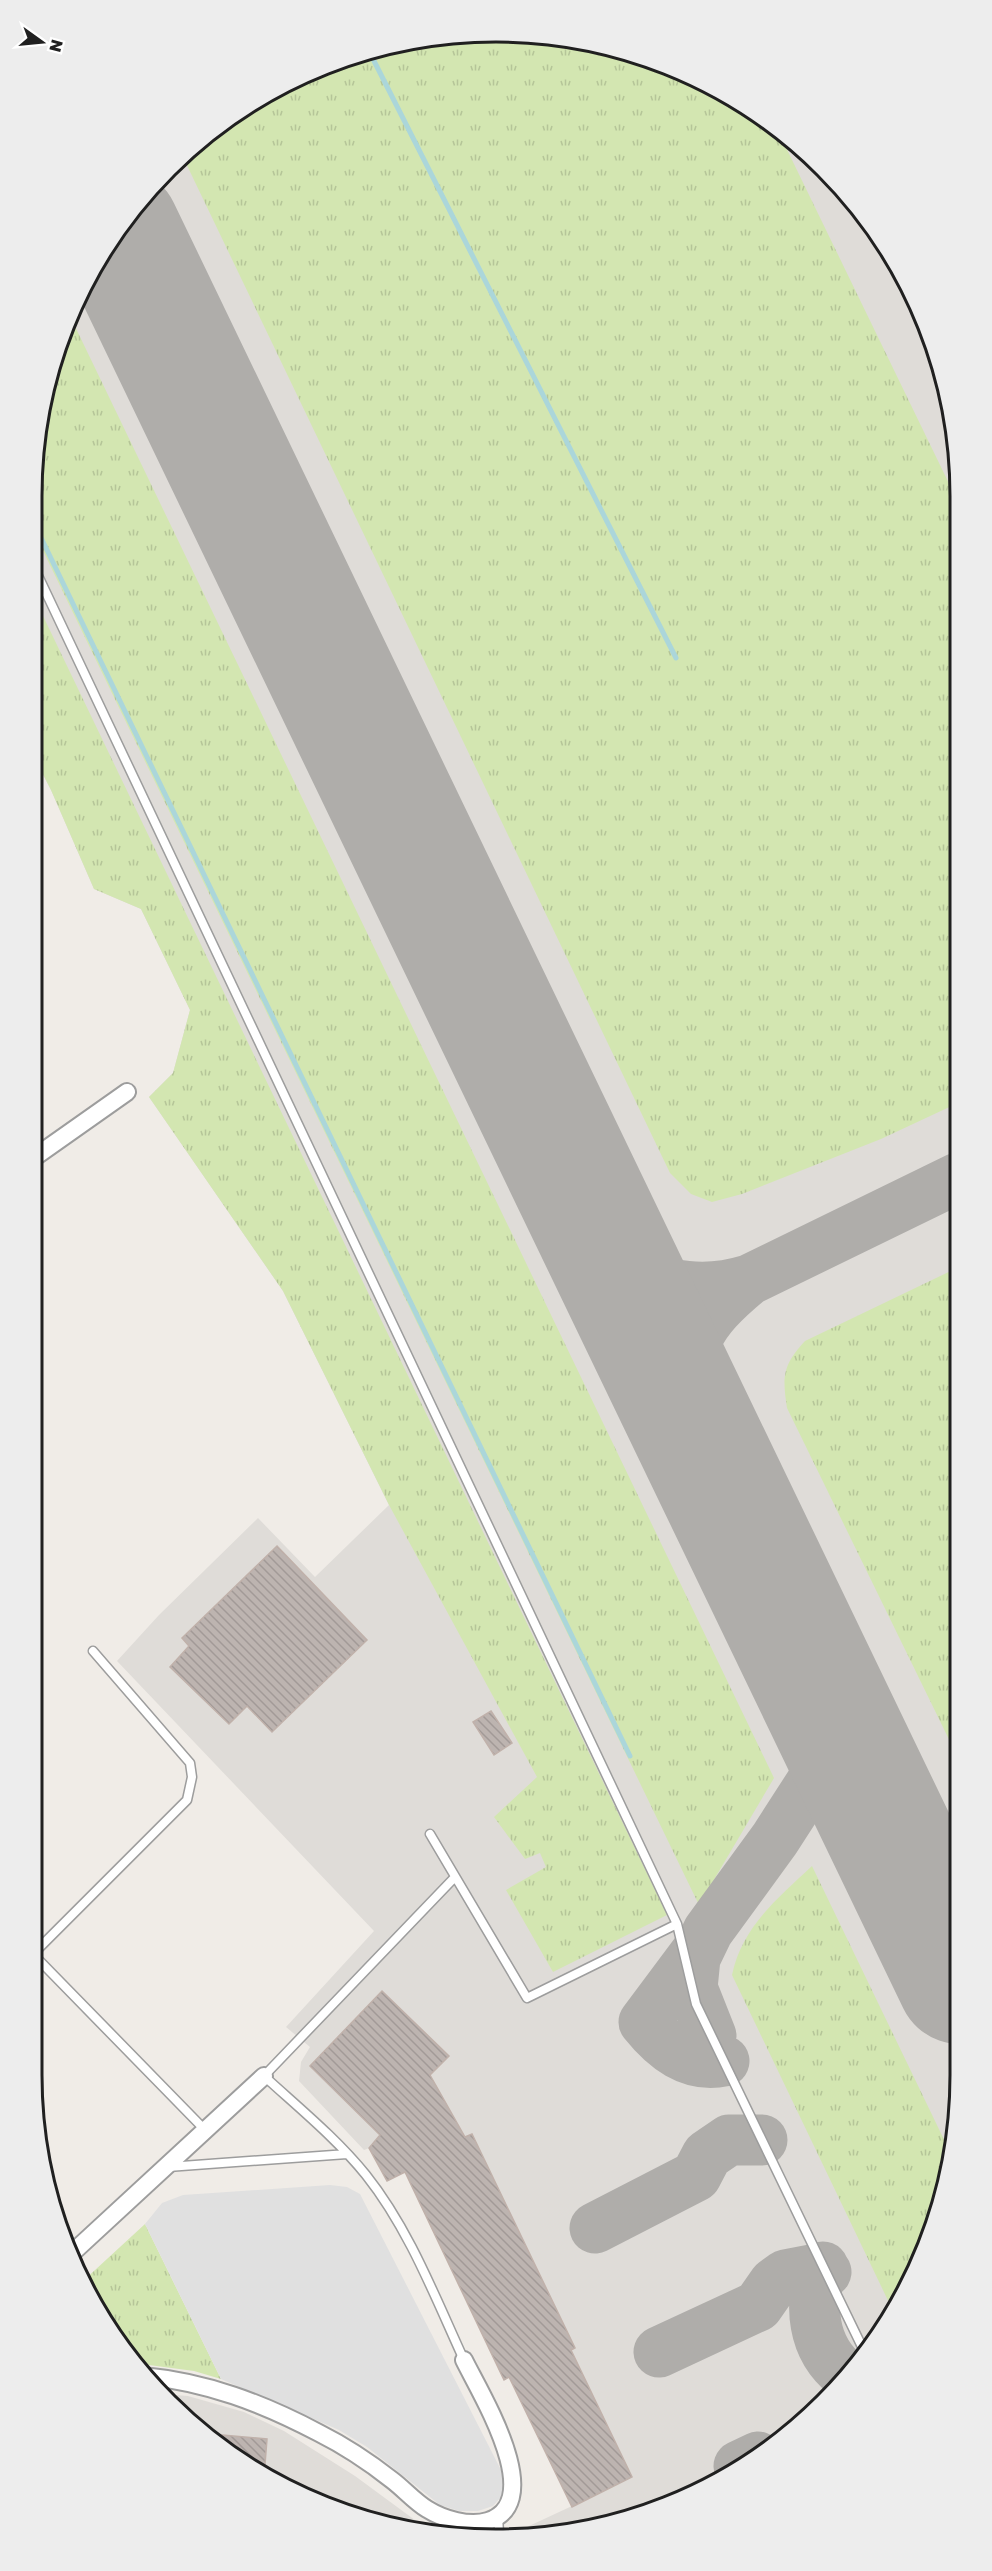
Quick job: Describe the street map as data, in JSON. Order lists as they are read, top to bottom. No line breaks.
{"north":"right"}
